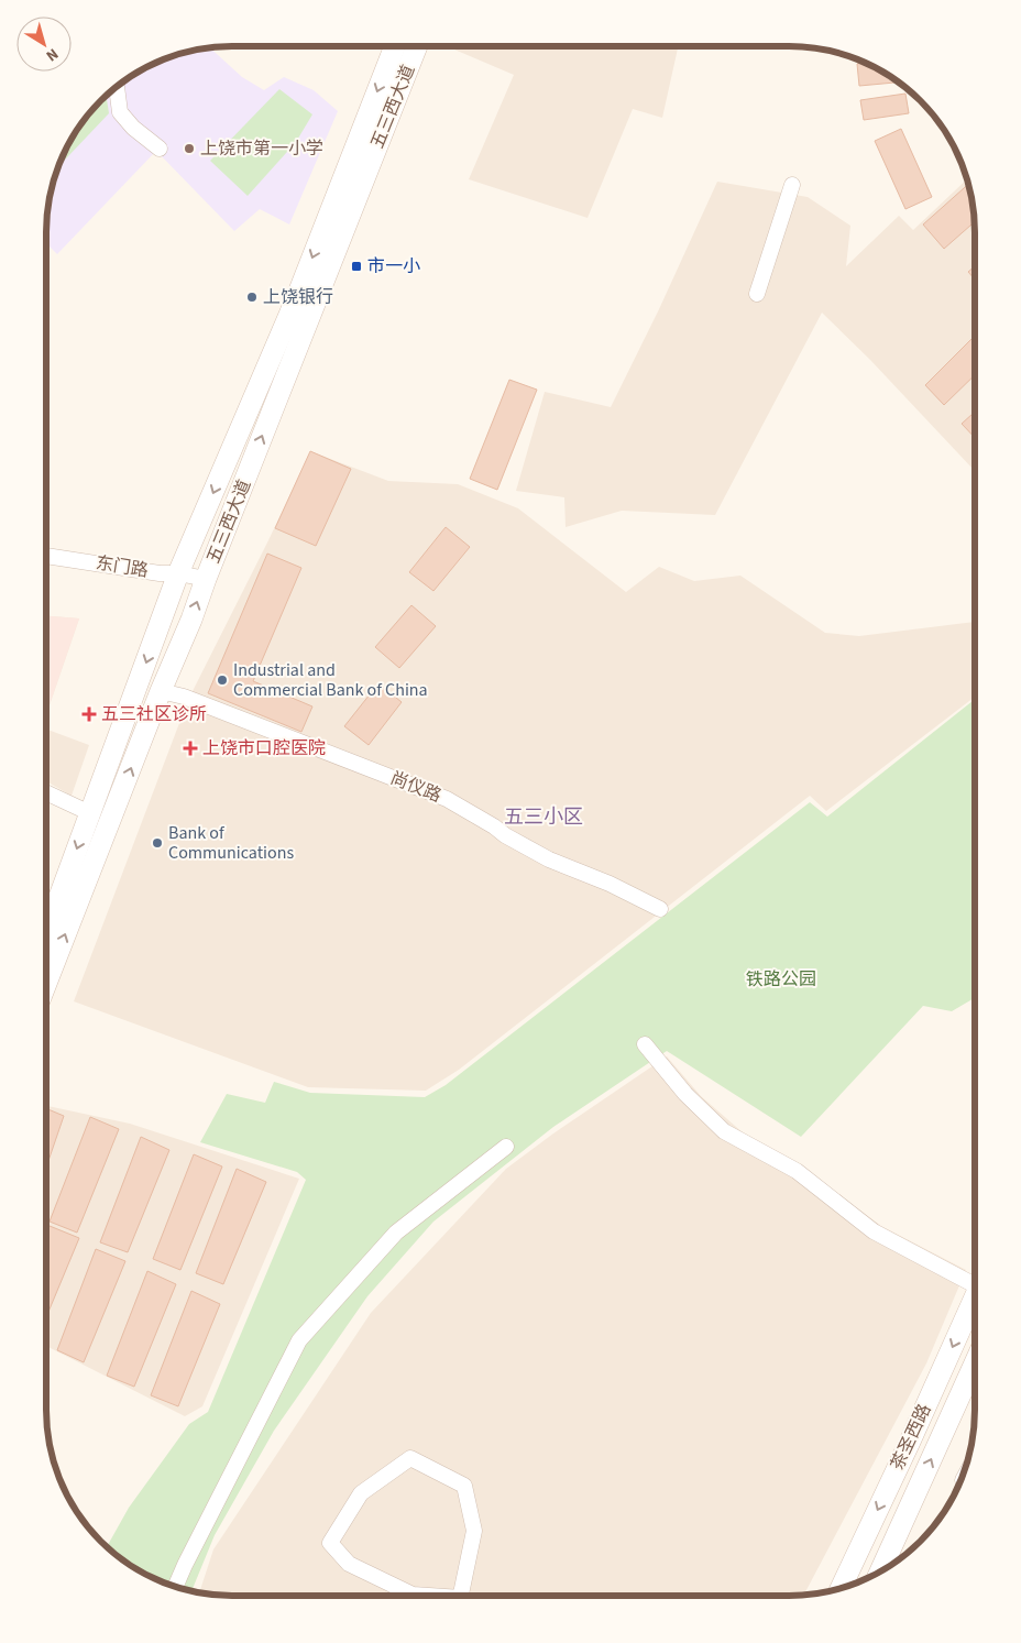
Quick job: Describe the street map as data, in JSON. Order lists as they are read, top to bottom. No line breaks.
{"streets":{"main road":["五三西大道","茶圣西路"],"street":["东门路","尚仪路"]},"crossings":[["五三西大道","东门路"],["五三西大道","尚仪路"]],"districts":["五三小区"],"parks":["铁路公园"],"places":{"other":["上饶市第一小学","上饶银行","Industrial and Commercial Bank of China","Bank of Communications"],"transit":["市一小"],"health":["五三社区诊所","上饶市口腔医院"]},"north":"bottom right"}
